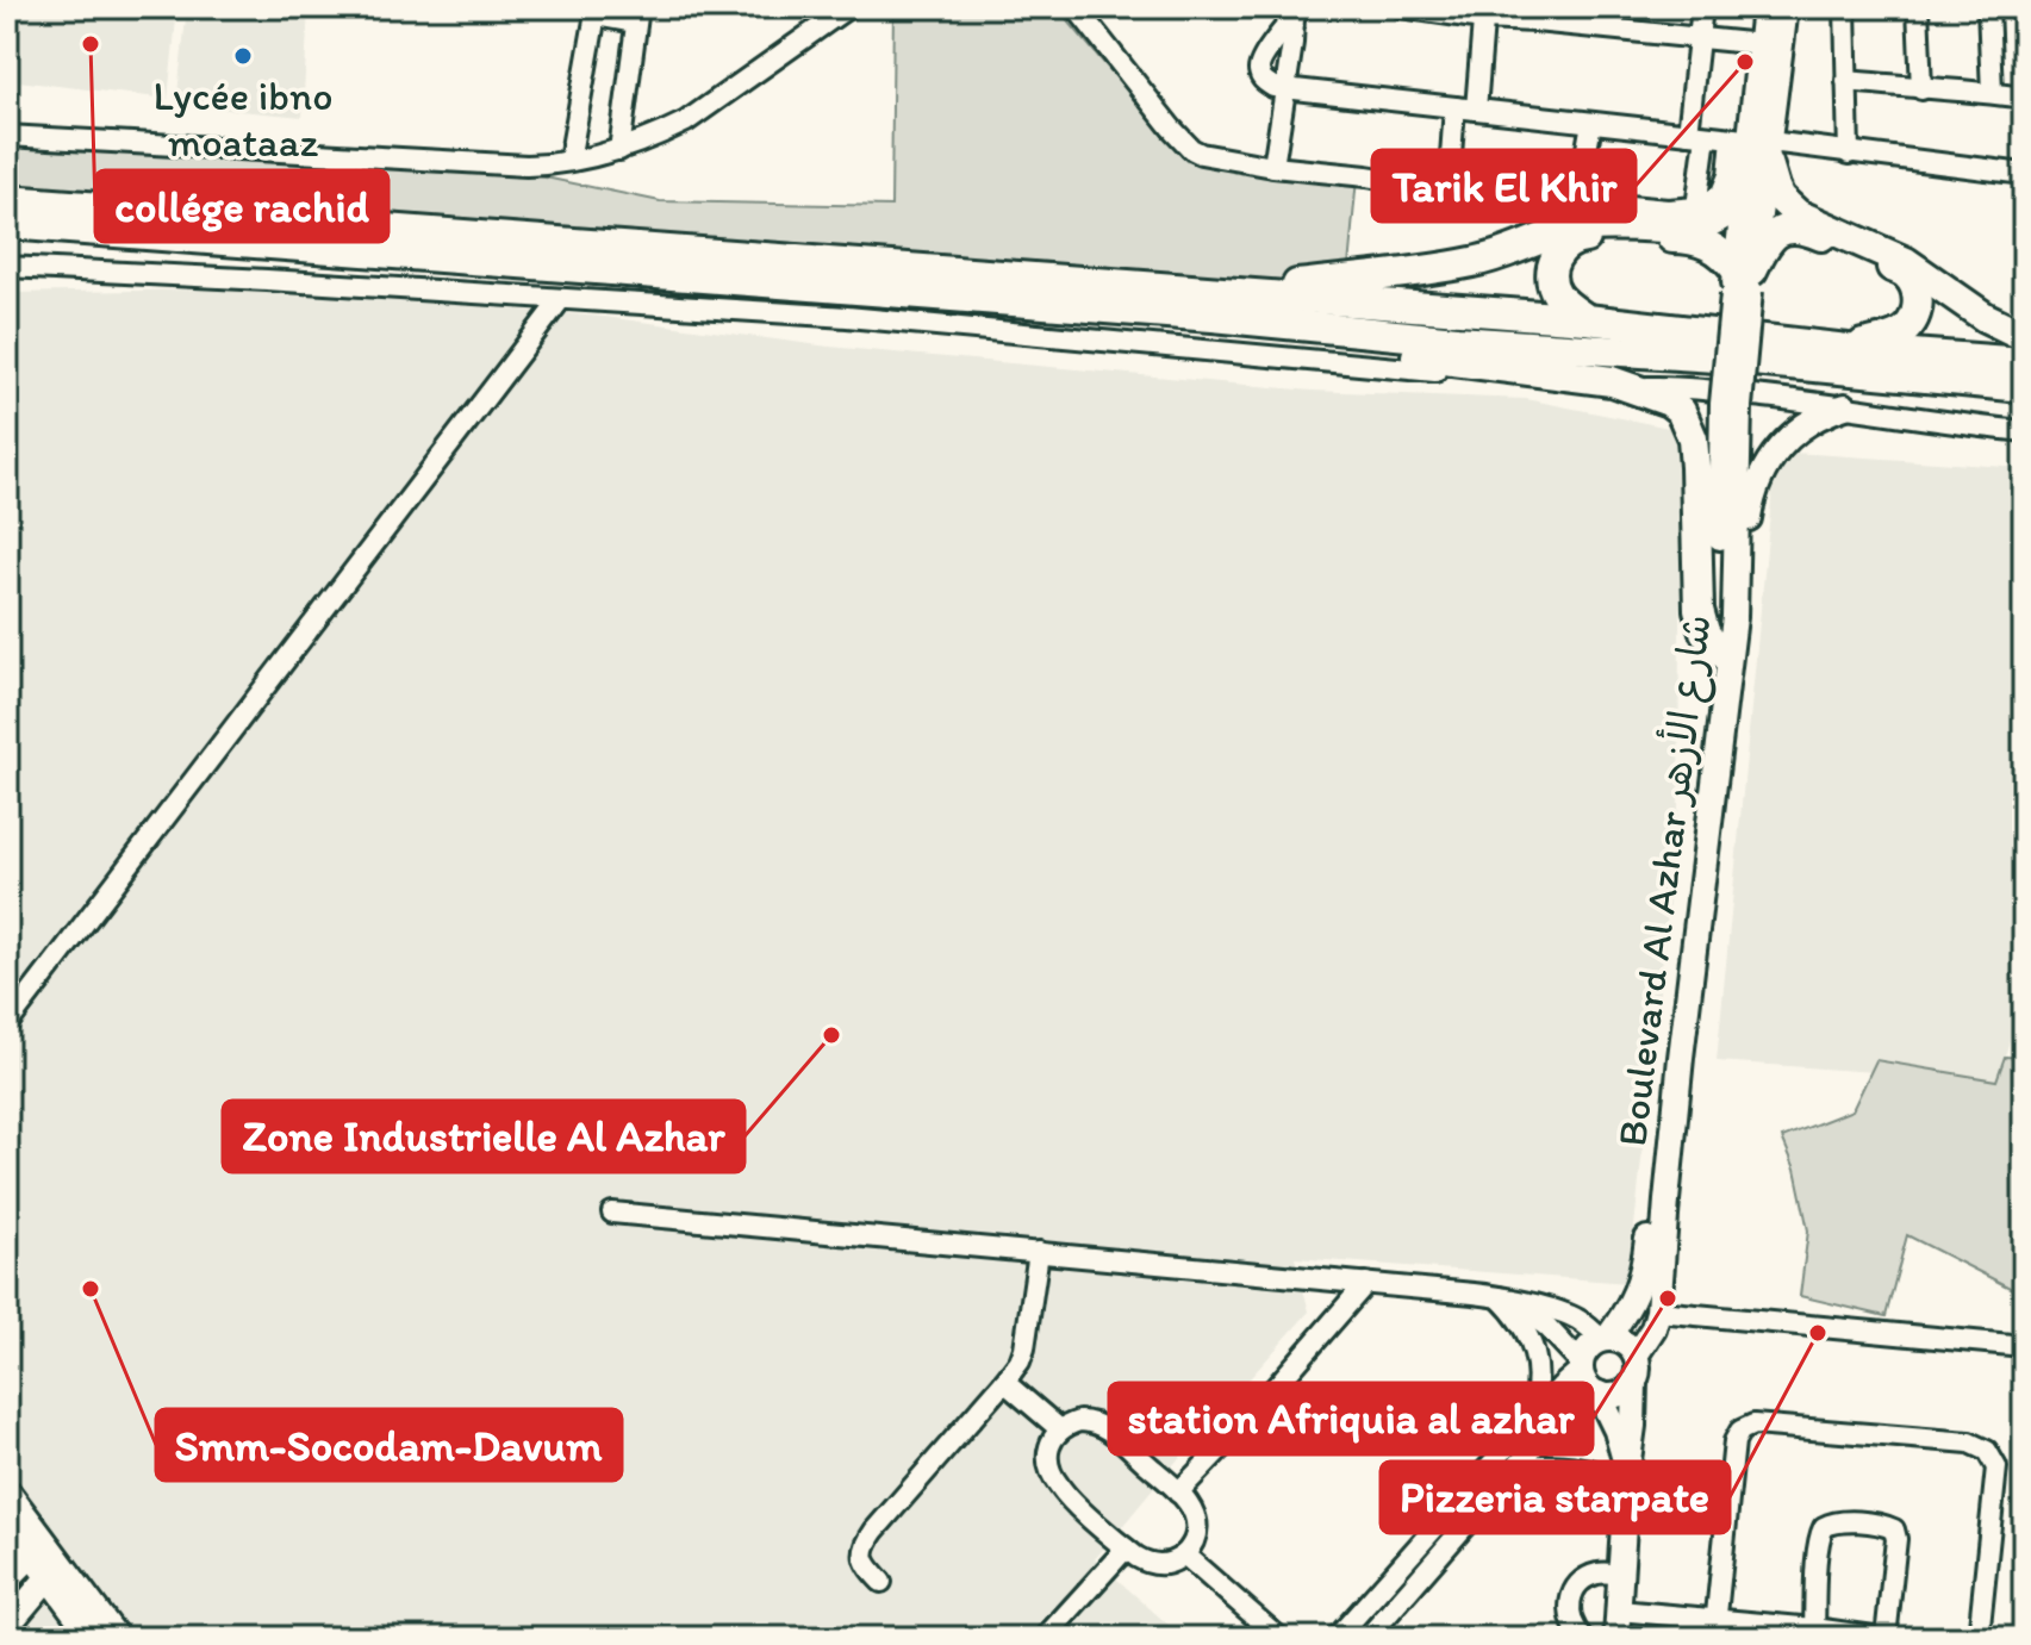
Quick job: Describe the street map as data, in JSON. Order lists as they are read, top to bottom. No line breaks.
{"streets":{"main road":["Boulevard Al Azhar شارع الأزهر"]},"places":["collége rachid","Lycée ibno moataaz","Tarik El Khir","Zone Industrielle Al Azhar","Smm-Socodam-Davum","station Afriquia al azhar","Pizzeria starpate"]}
